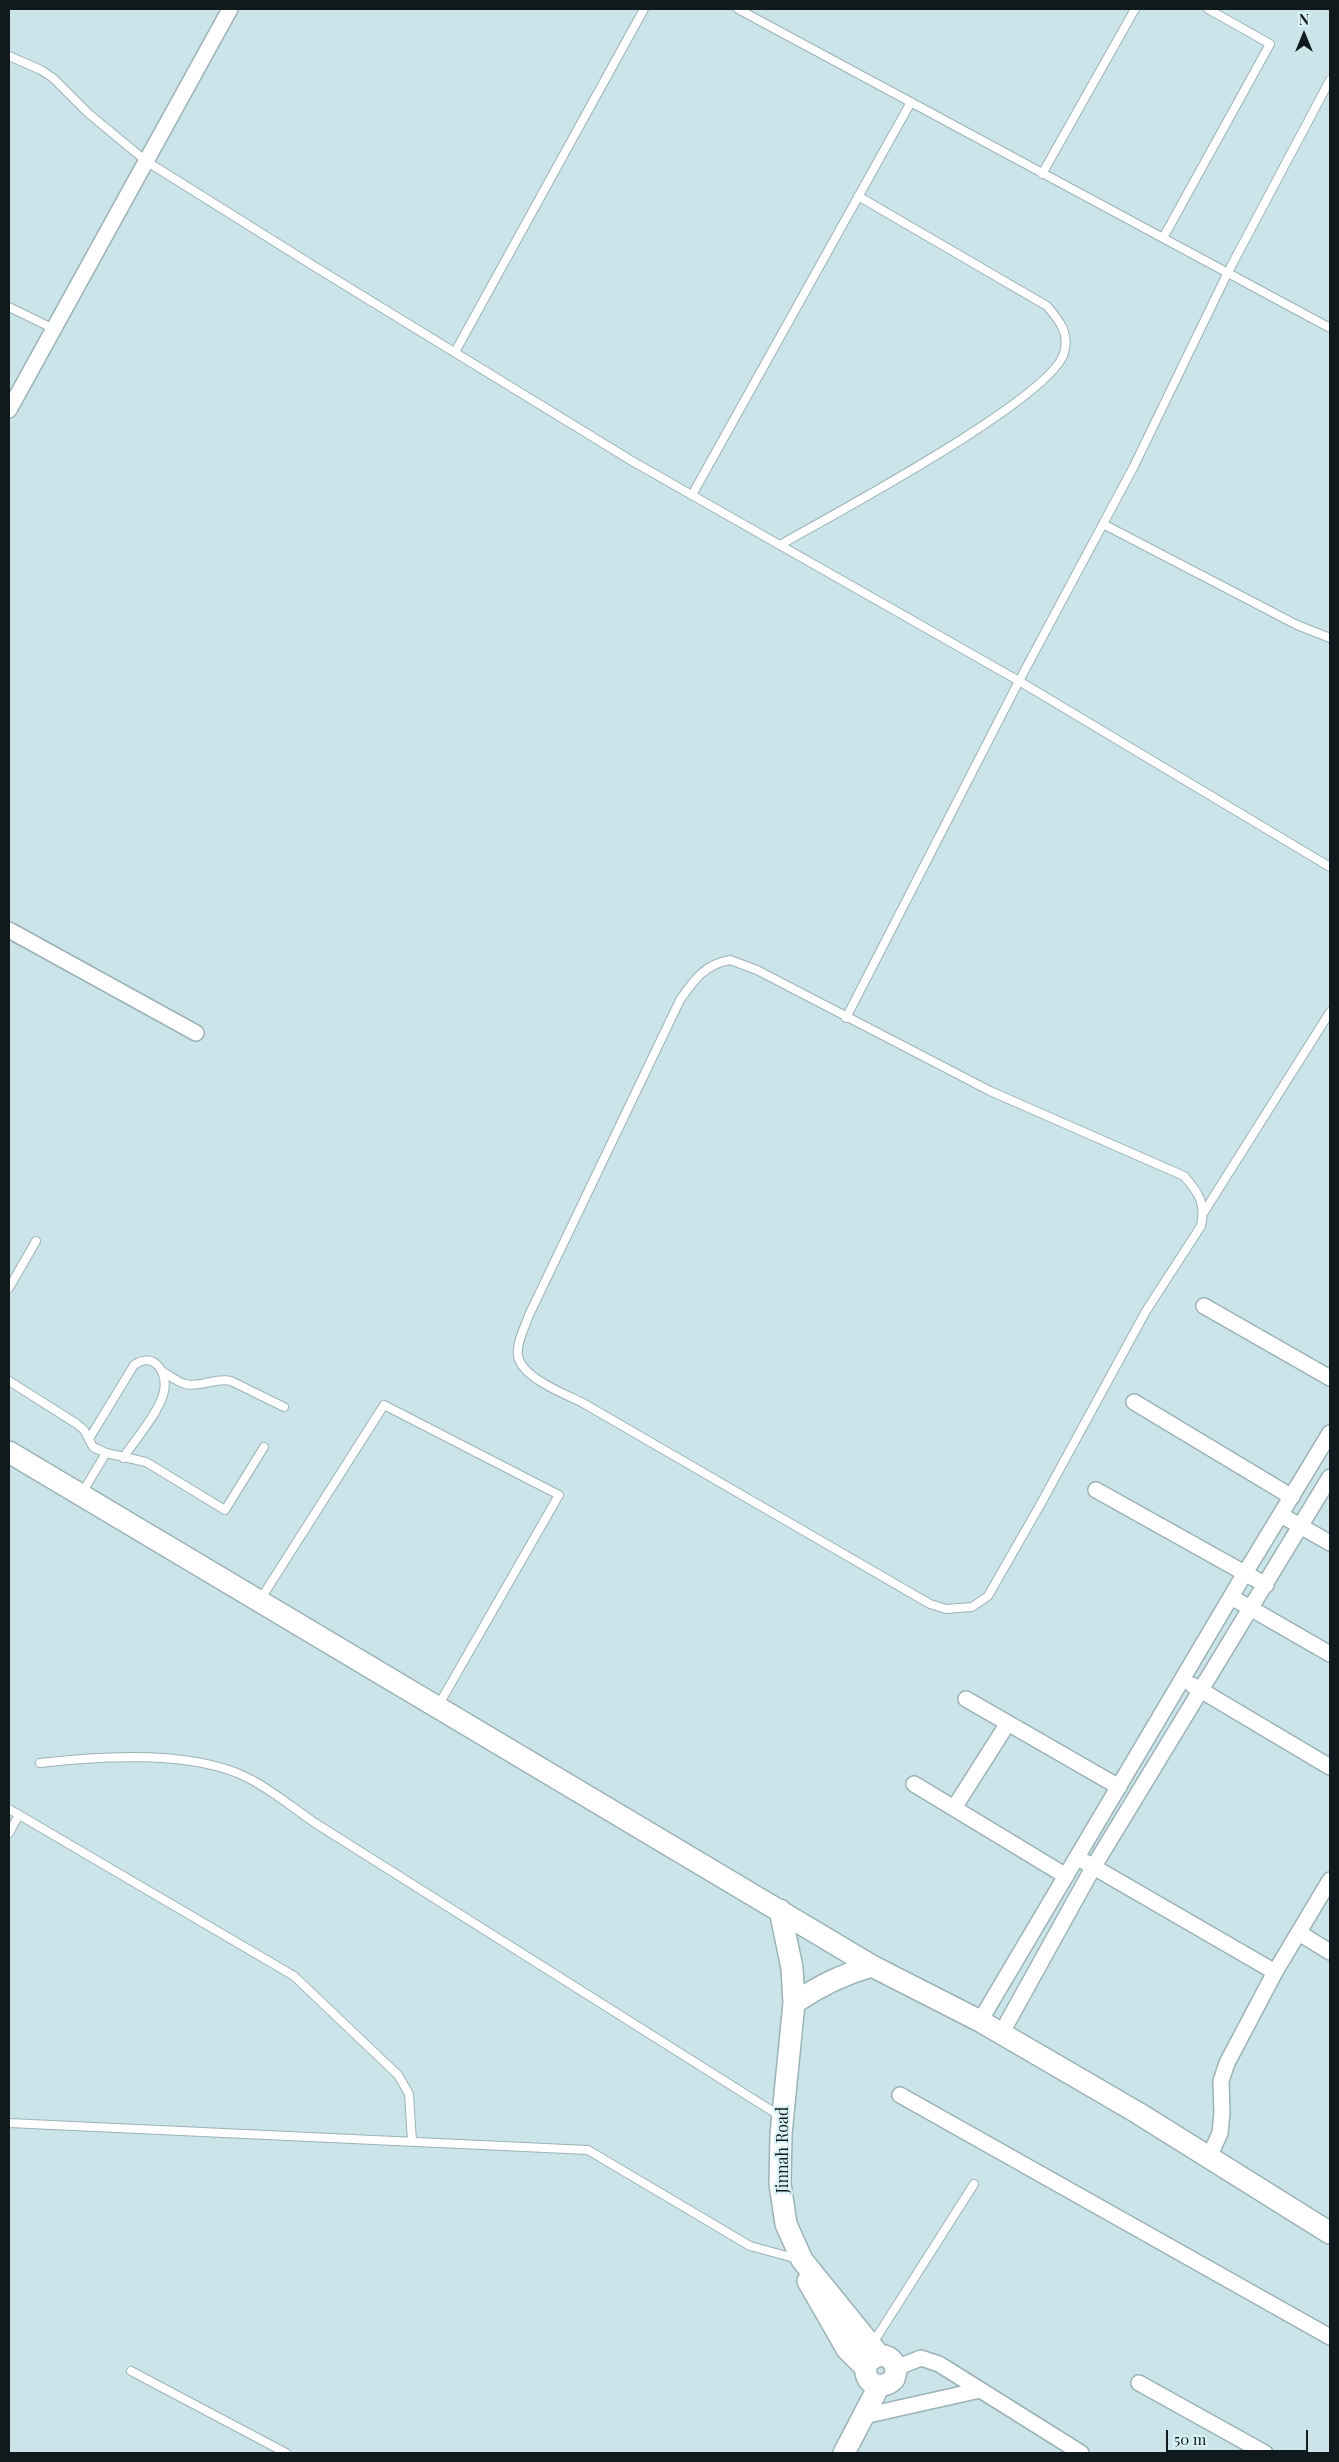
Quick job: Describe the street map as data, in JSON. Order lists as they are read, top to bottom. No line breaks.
{"streets":{"street":["Jinnah Road"]},"scale_bar":"50 m","north":"top"}
